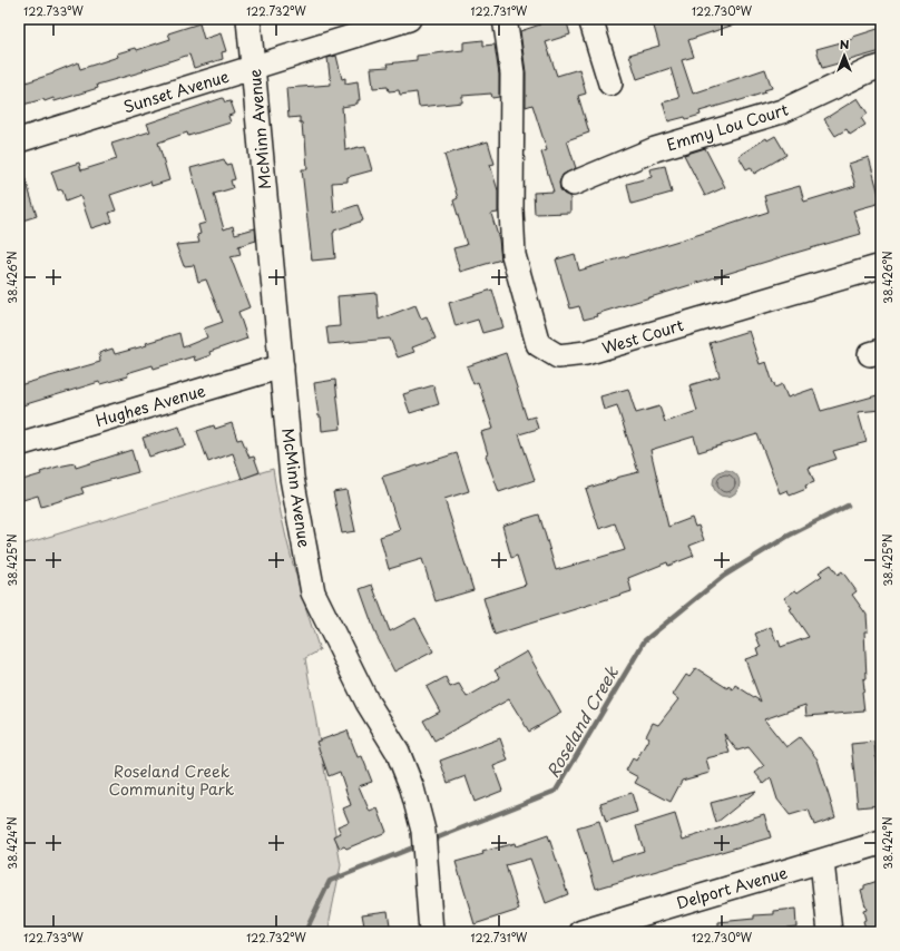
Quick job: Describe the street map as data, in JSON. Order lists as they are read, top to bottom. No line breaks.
{"streets":{"street":["Sunset Avenue","Emmy Lou Court","McMinn Avenue","West Court","Hughes Avenue","Delport Avenue"]},"crossings":[["Sunset Avenue","McMinn Avenue"],["McMinn Avenue","Hughes Avenue"]],"water":["Roseland Creek"],"parks":["Roseland Creek Community Park"],"north":"top","coordinates":["122.733°W","122.732°W","122.731°W","122.730°W","38.426°N","38.425°N","38.424°N"]}
